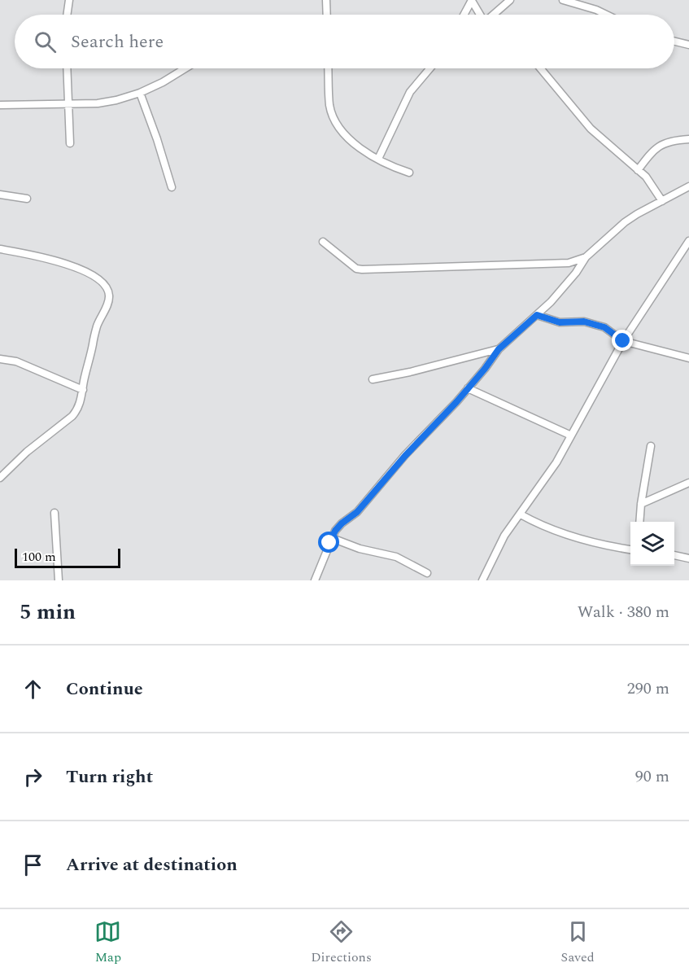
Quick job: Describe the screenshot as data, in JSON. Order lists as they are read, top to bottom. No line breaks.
{"scale_bar":"100 m","page":{"search":"Search here","scale":"100 m","heading":["5 min","Walk · 380 m"],"list":[["Continue","290 m"],["Turn right","90 m"],"Arrive at destination"],"nav":["Map","Directions","Saved"]}}
